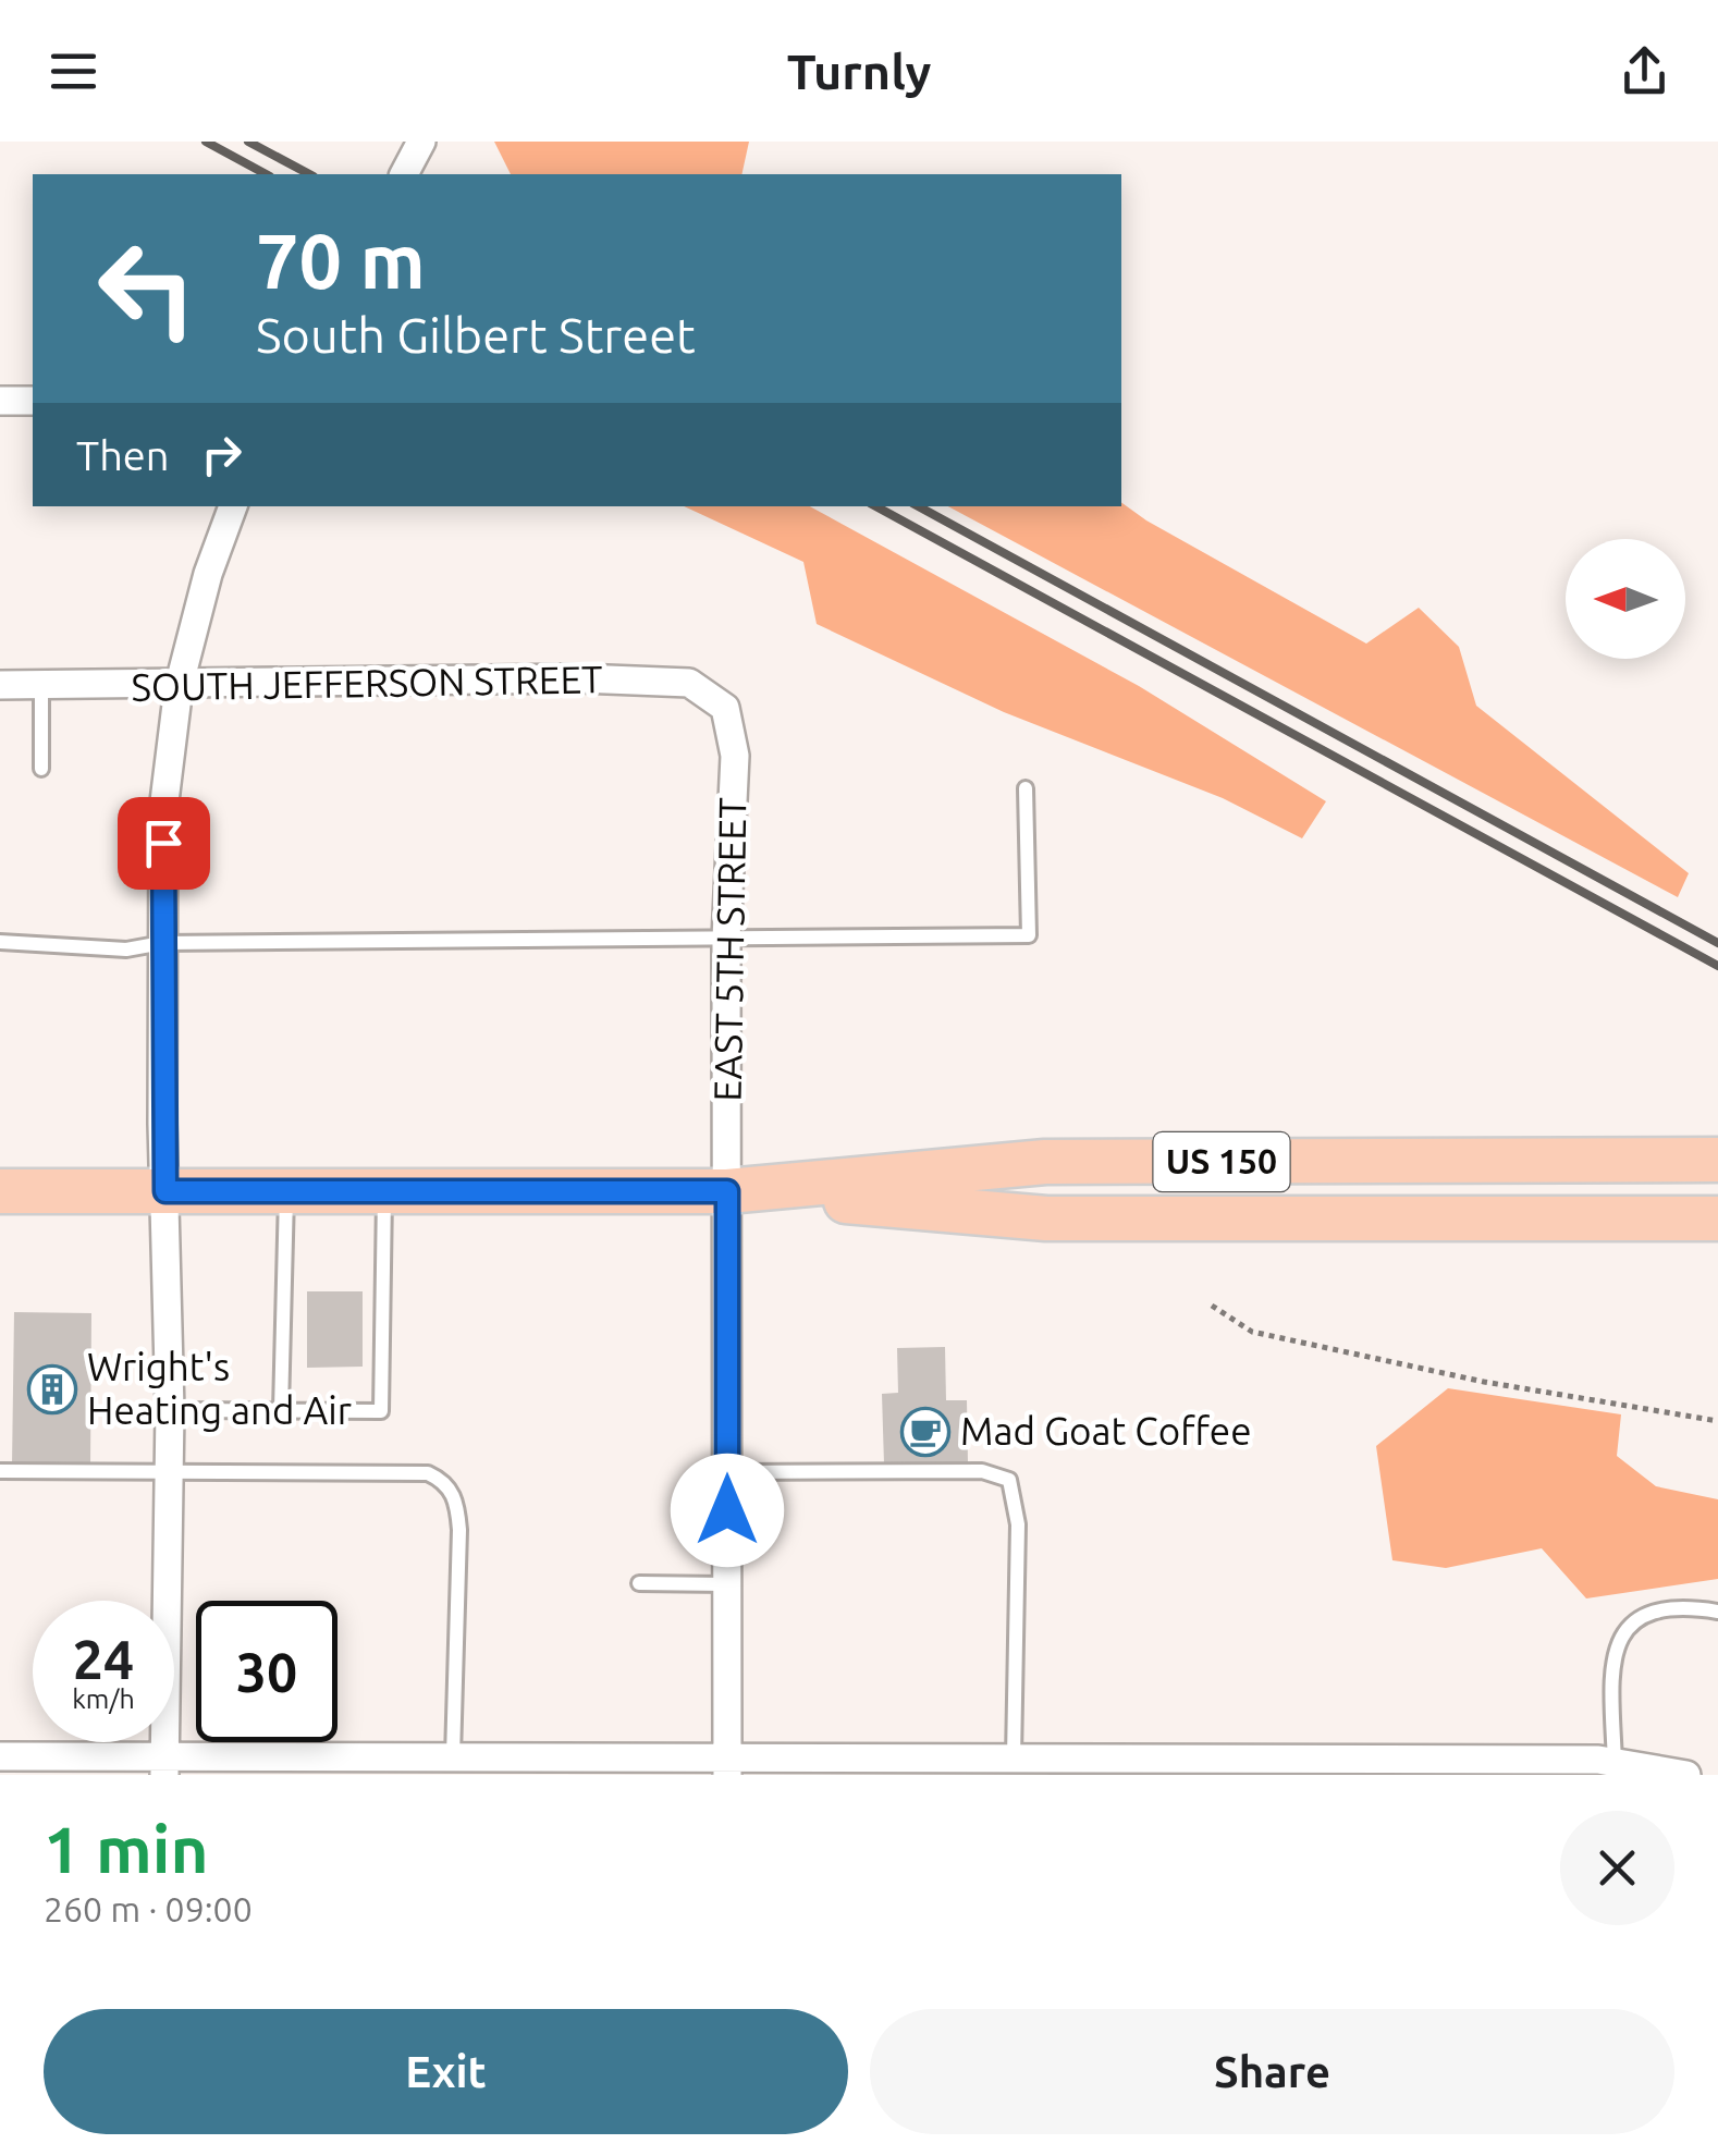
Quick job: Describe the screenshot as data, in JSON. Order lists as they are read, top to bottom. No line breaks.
{"streets":{"main road":["US 150"],"street":["SOUTH JEFFERSON STREET","EAST 5TH STREET"]},"crossings":[["SOUTH JEFFERSON STREET","EAST 5TH STREET"],["EAST 5TH STREET","US 150"]],"places":{"building":["Wright's Heating and Air"],"cafe":["Mad Goat Coffee"]},"north":"left","page":{"header":"Turnly","turn":["70 m","South Gilbert Street"],"then":"Then","speed":"24 km/h","limit":"30","heading":["1 min","260 m · 09:00"],"buttons":["Exit","Share"]}}
